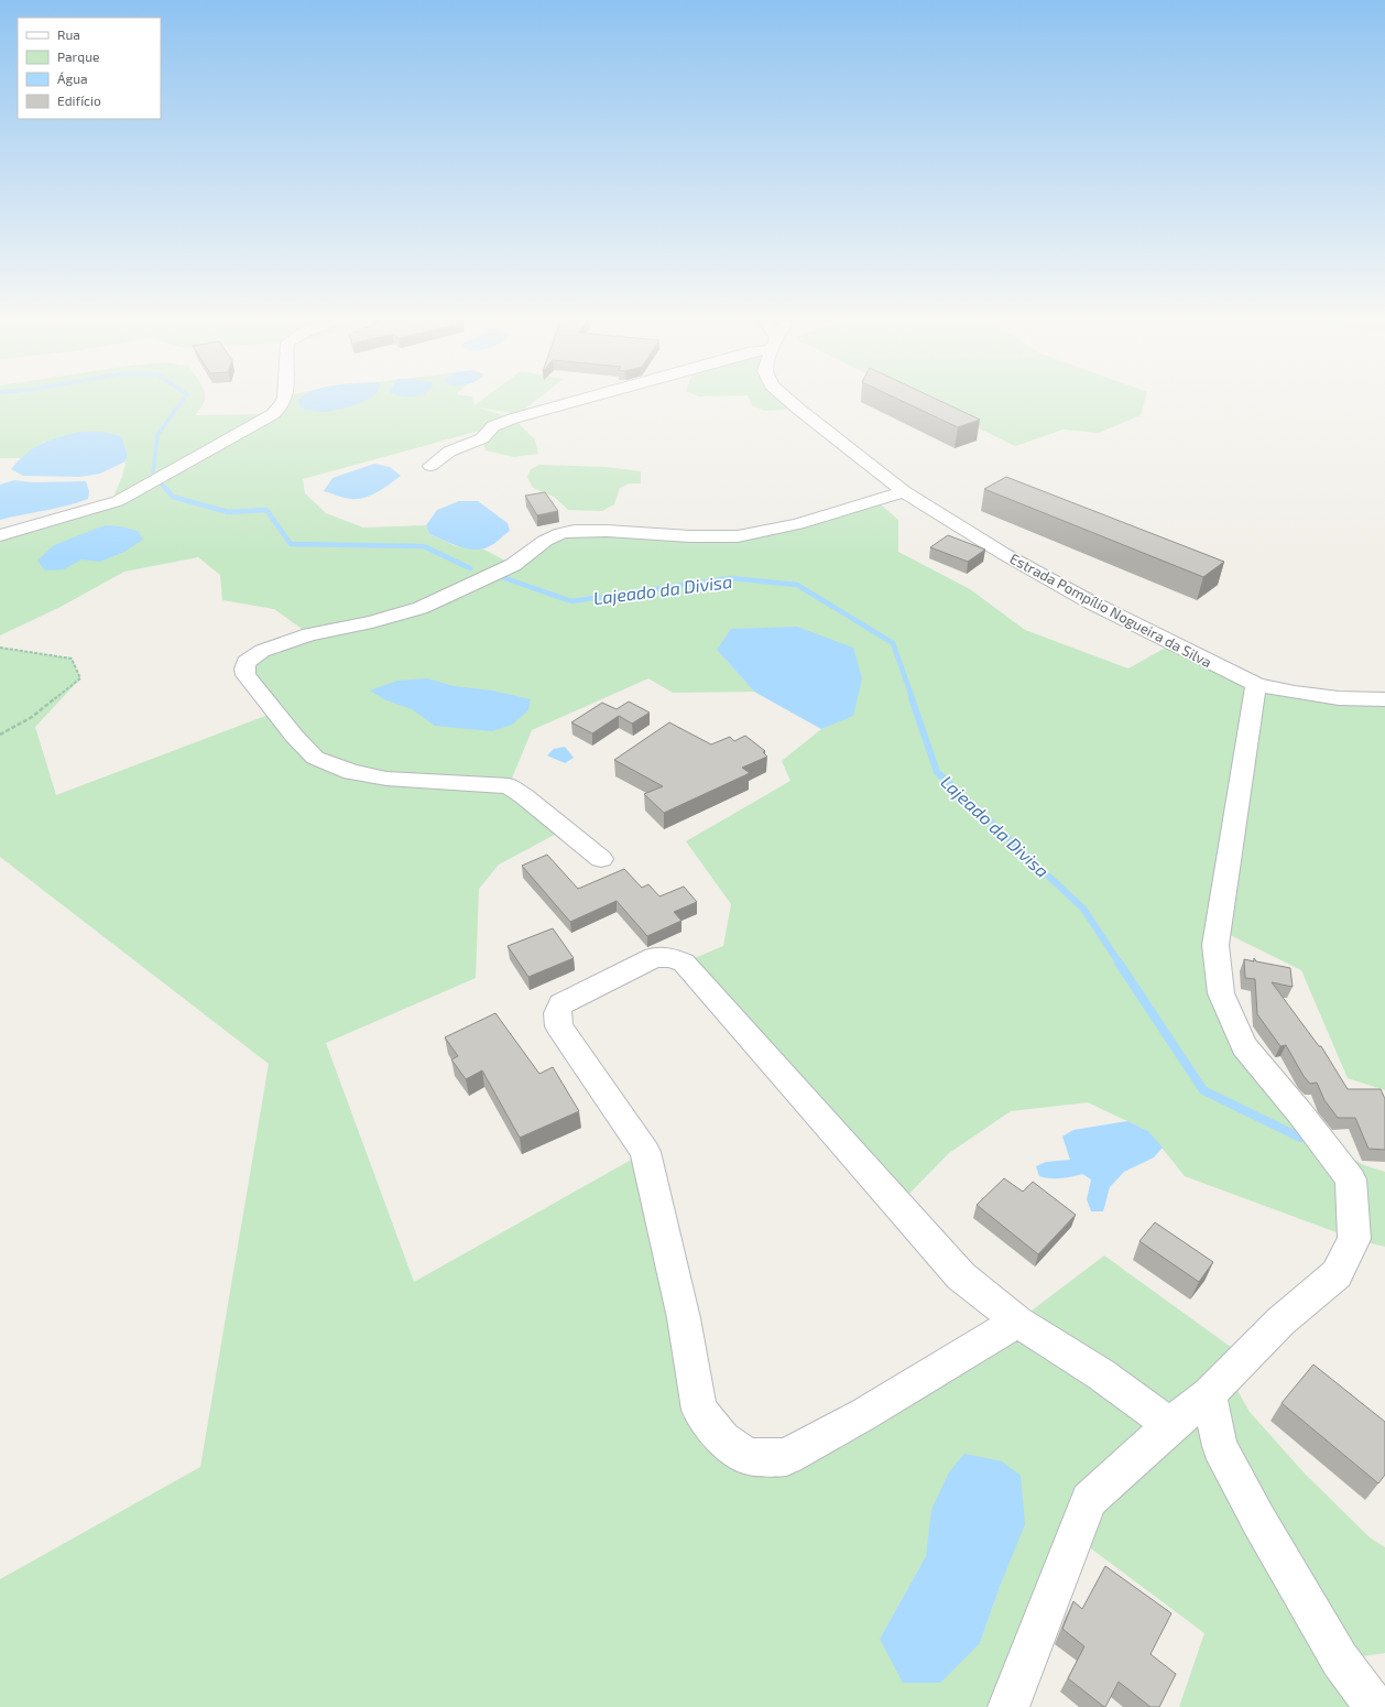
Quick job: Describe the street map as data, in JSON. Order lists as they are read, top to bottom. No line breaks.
{"streets":{"street":["Estrada Pompílio Nogueira da Silva"]},"water":["Lajeado da Divisa"],"legend":["Rua","Parque","Água","Edifício"]}
